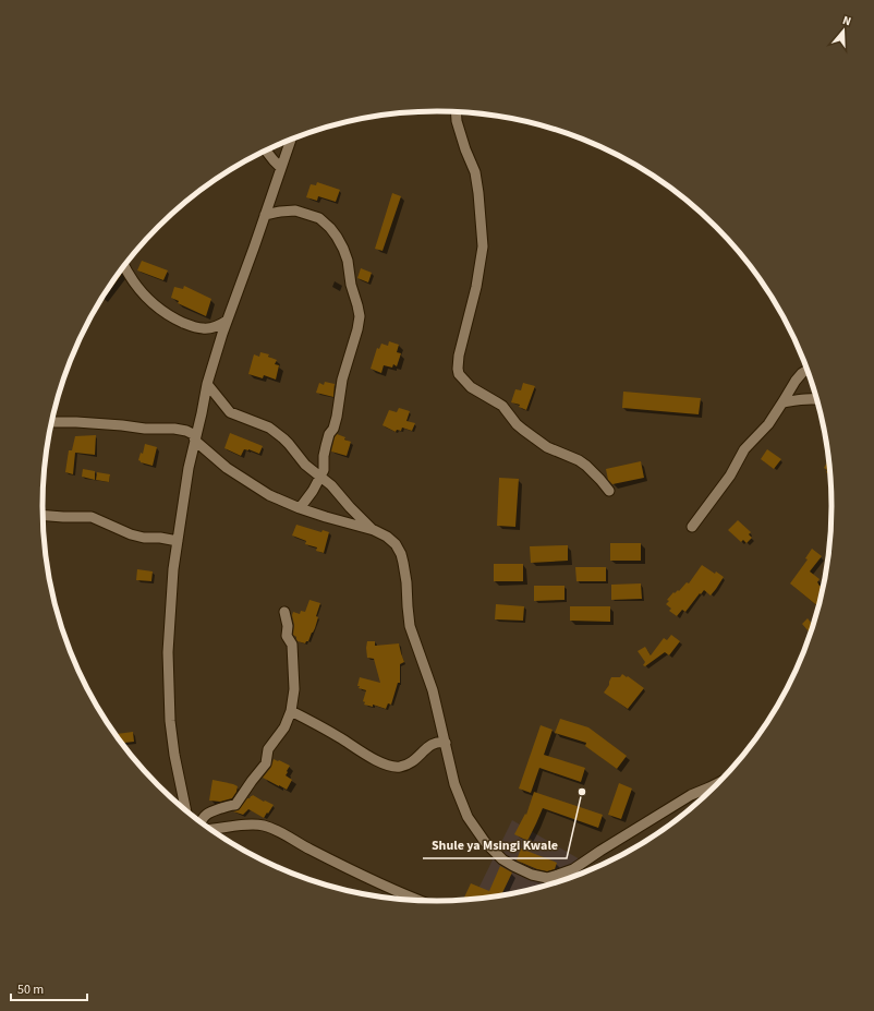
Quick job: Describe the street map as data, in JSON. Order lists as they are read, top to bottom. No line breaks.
{"places":["Shule ya Msingi Kwale"],"scale_bar":"50 m","north":"top"}
